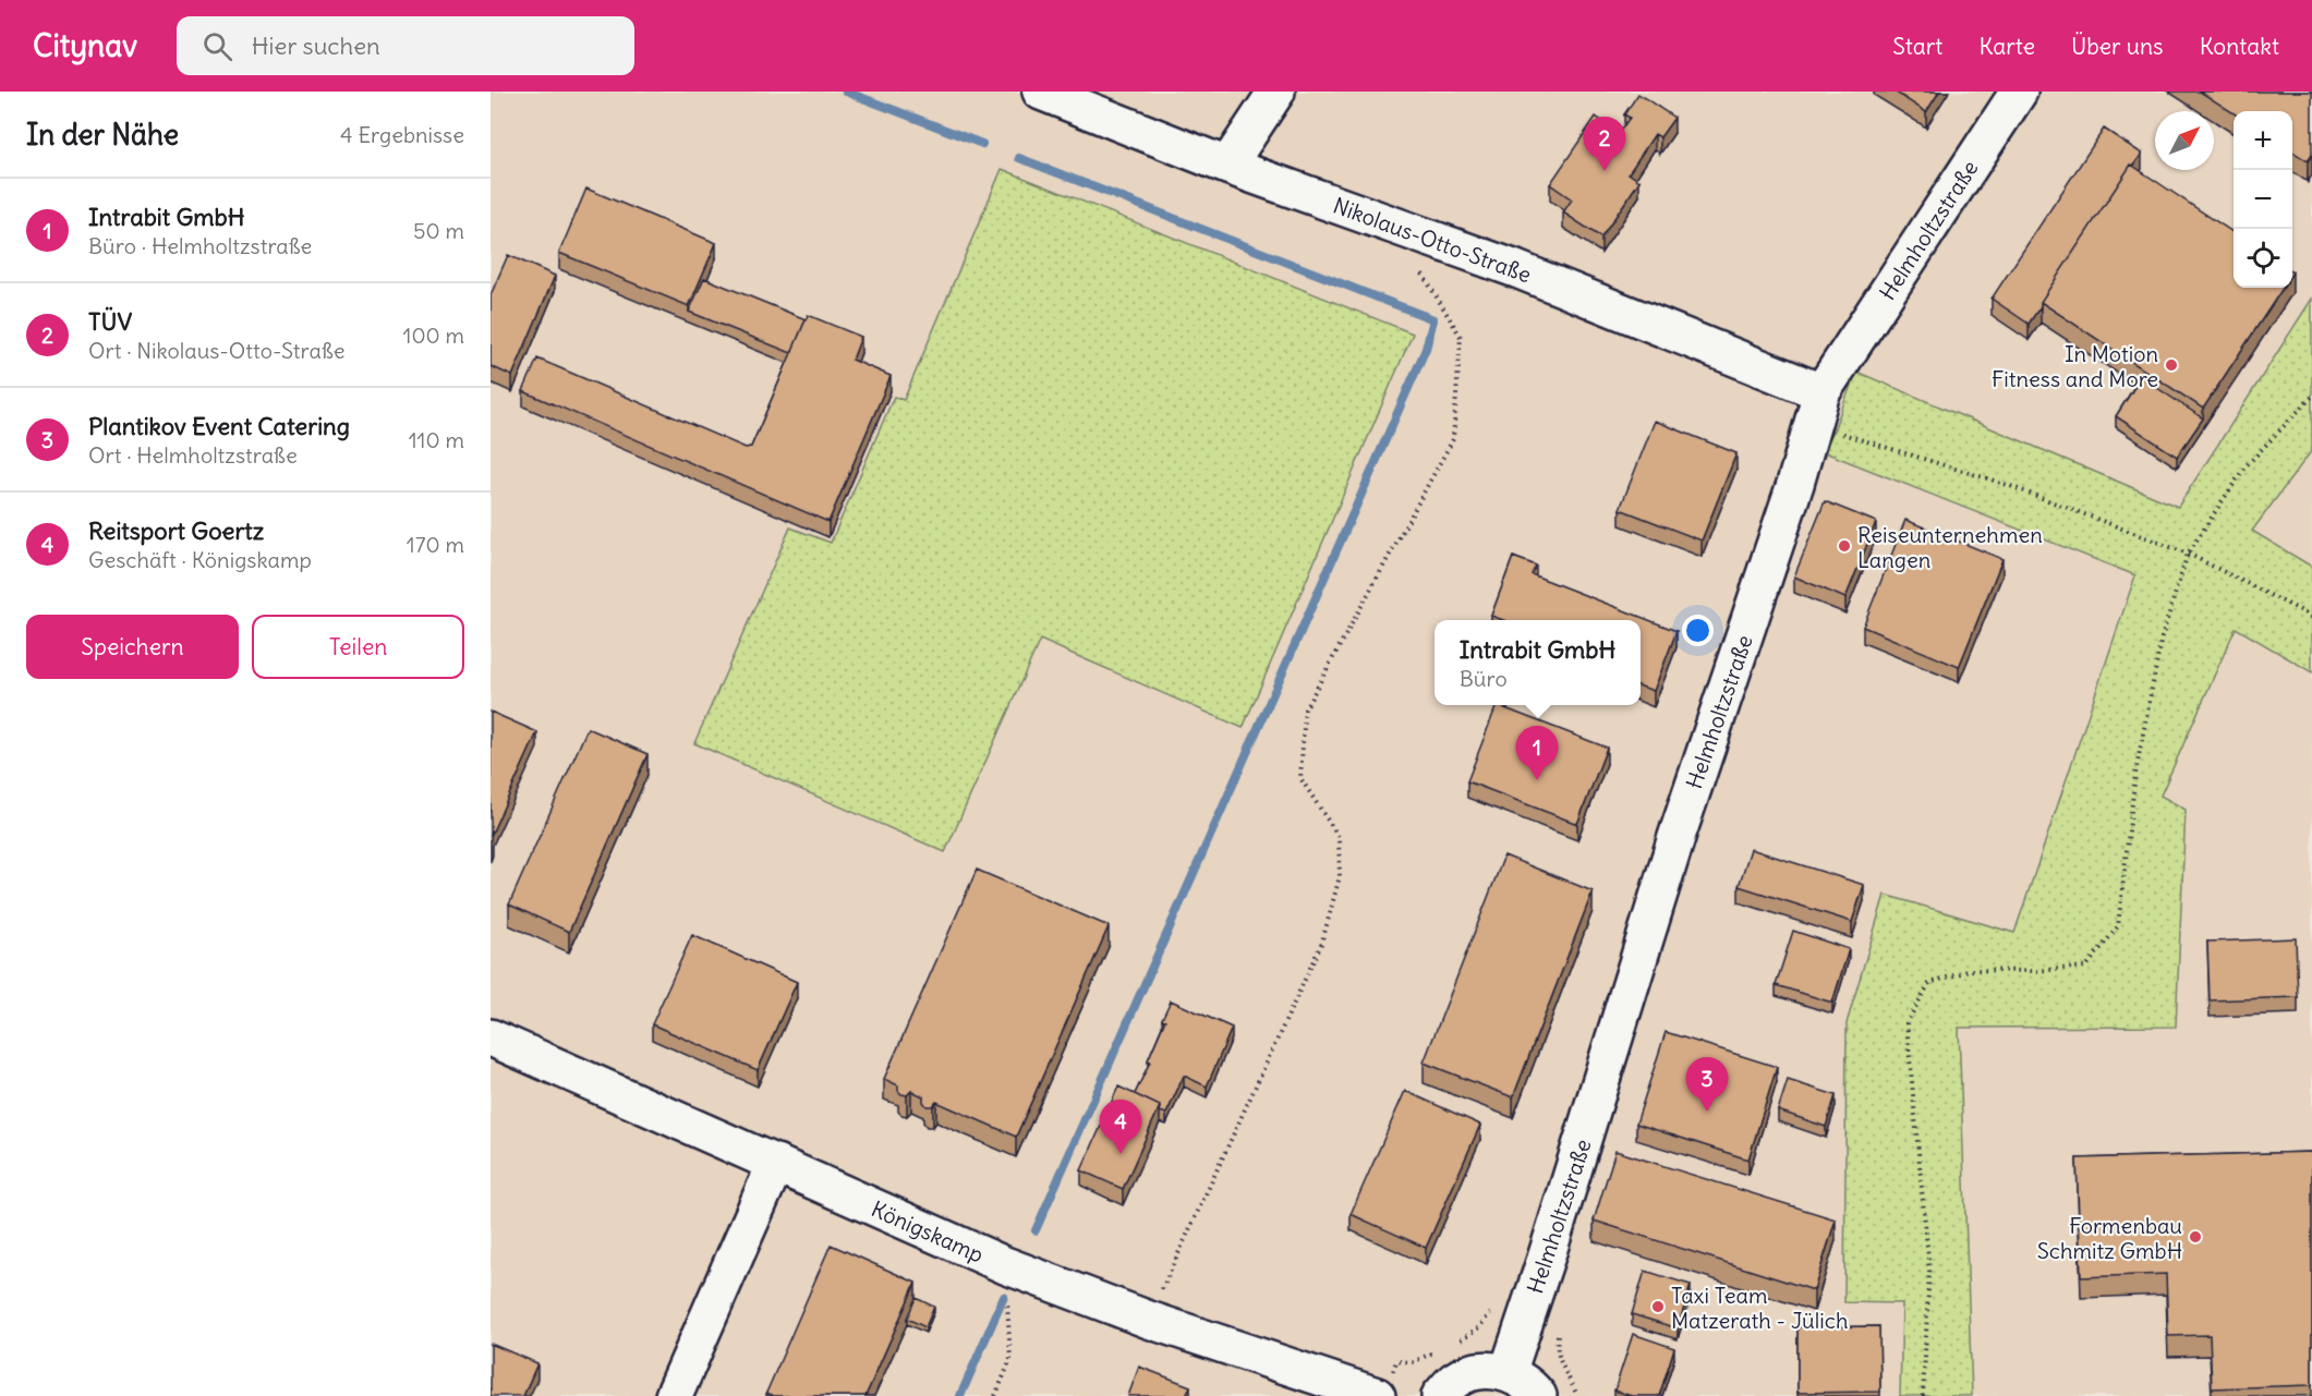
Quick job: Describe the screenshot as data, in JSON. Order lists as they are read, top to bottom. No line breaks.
{"streets":{"street":["Helmholtzstraße","Nikolaus-Otto-Straße","Königskamp"]},"crossings":[["Helmholtzstraße","Nikolaus-Otto-Straße"]],"places":["In Motion Fitness and More","Reiseunternehmen Langen","Formenbau Schmitz GmbH","Taxi Team Matzerath - Jülich"],"north":"top right","page":{"header":"Citynav","search":"Hier suchen","nav":["Start","Karte","Über uns","Kontakt"],"heading":["In der Nähe","4 Ergebnisse"],"map_buttons":["+","−"],"pins":["2","1","3","4"],"list":[{"mark":"1","name":"Intrabit GmbH","note":"Büro · Helmholtzstraße","value":"50 m"},{"mark":"2","name":"TÜV","note":"Ort · Nikolaus-Otto-Straße","value":"100 m"},{"mark":"3","name":"Plantikov Event Catering","note":"Ort · Helmholtzstraße","value":"110 m"},{"mark":"4","name":"Reitsport Goertz","note":"Geschäft · Königskamp","value":"170 m"}],"buttons":["Speichern","Teilen"],"popup":["Intrabit GmbH","Büro"]}}
